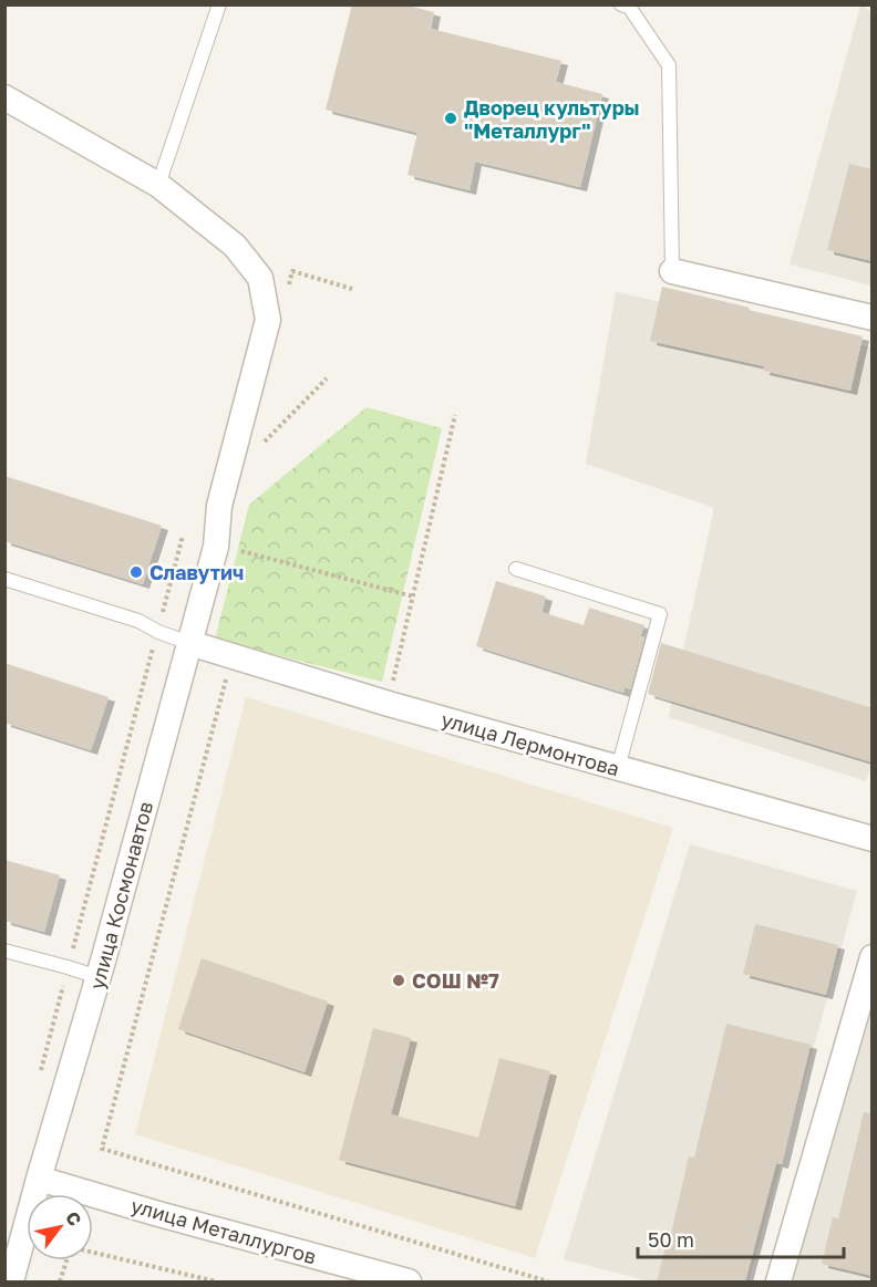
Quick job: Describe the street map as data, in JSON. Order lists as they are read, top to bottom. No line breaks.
{"streets":{"street":["улица Лермонтова","улица Космонавтов","улица Металлургов"]},"crossings":[["улица Лермонтова","улица Космонавтов"],["улица Космонавтов","улица Металлургов"]],"places":["Дворец культуры \"Металлург\"","Славутич","СОШ №7"],"scale_bar":"50 m","north":"top right"}
